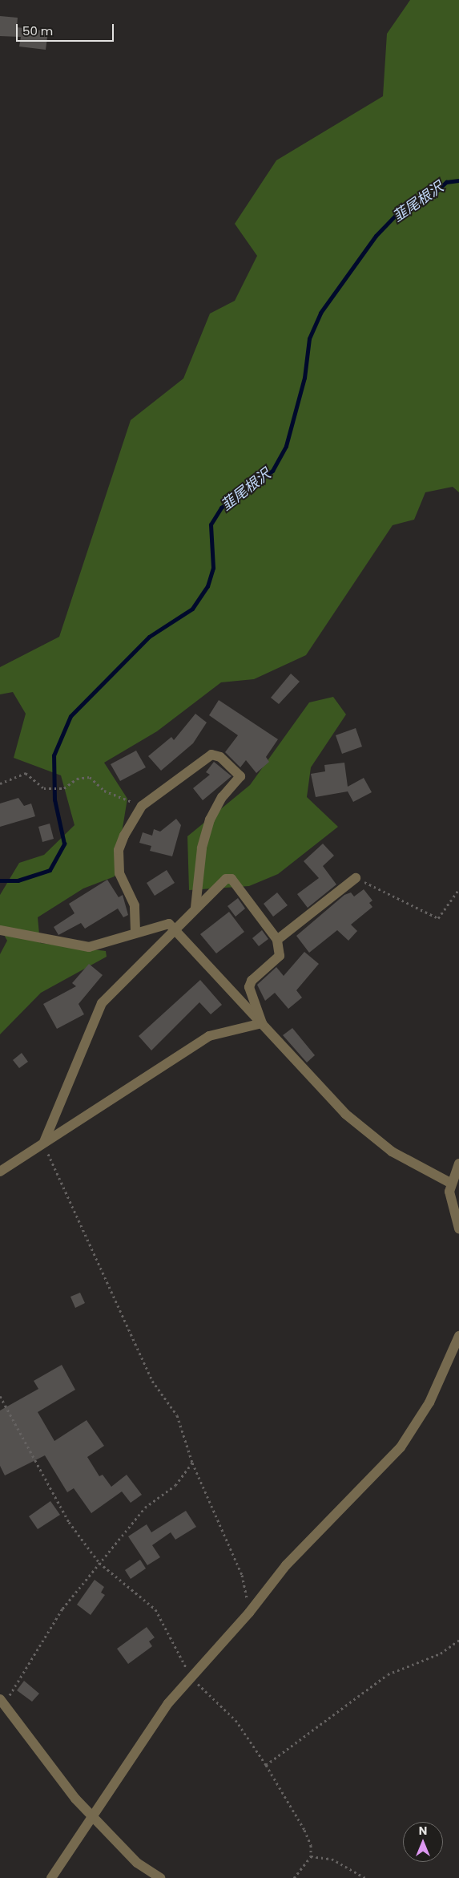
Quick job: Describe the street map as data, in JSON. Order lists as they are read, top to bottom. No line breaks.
{"water":["韮尾根沢"],"scale_bar":"50 m","north":"top"}
